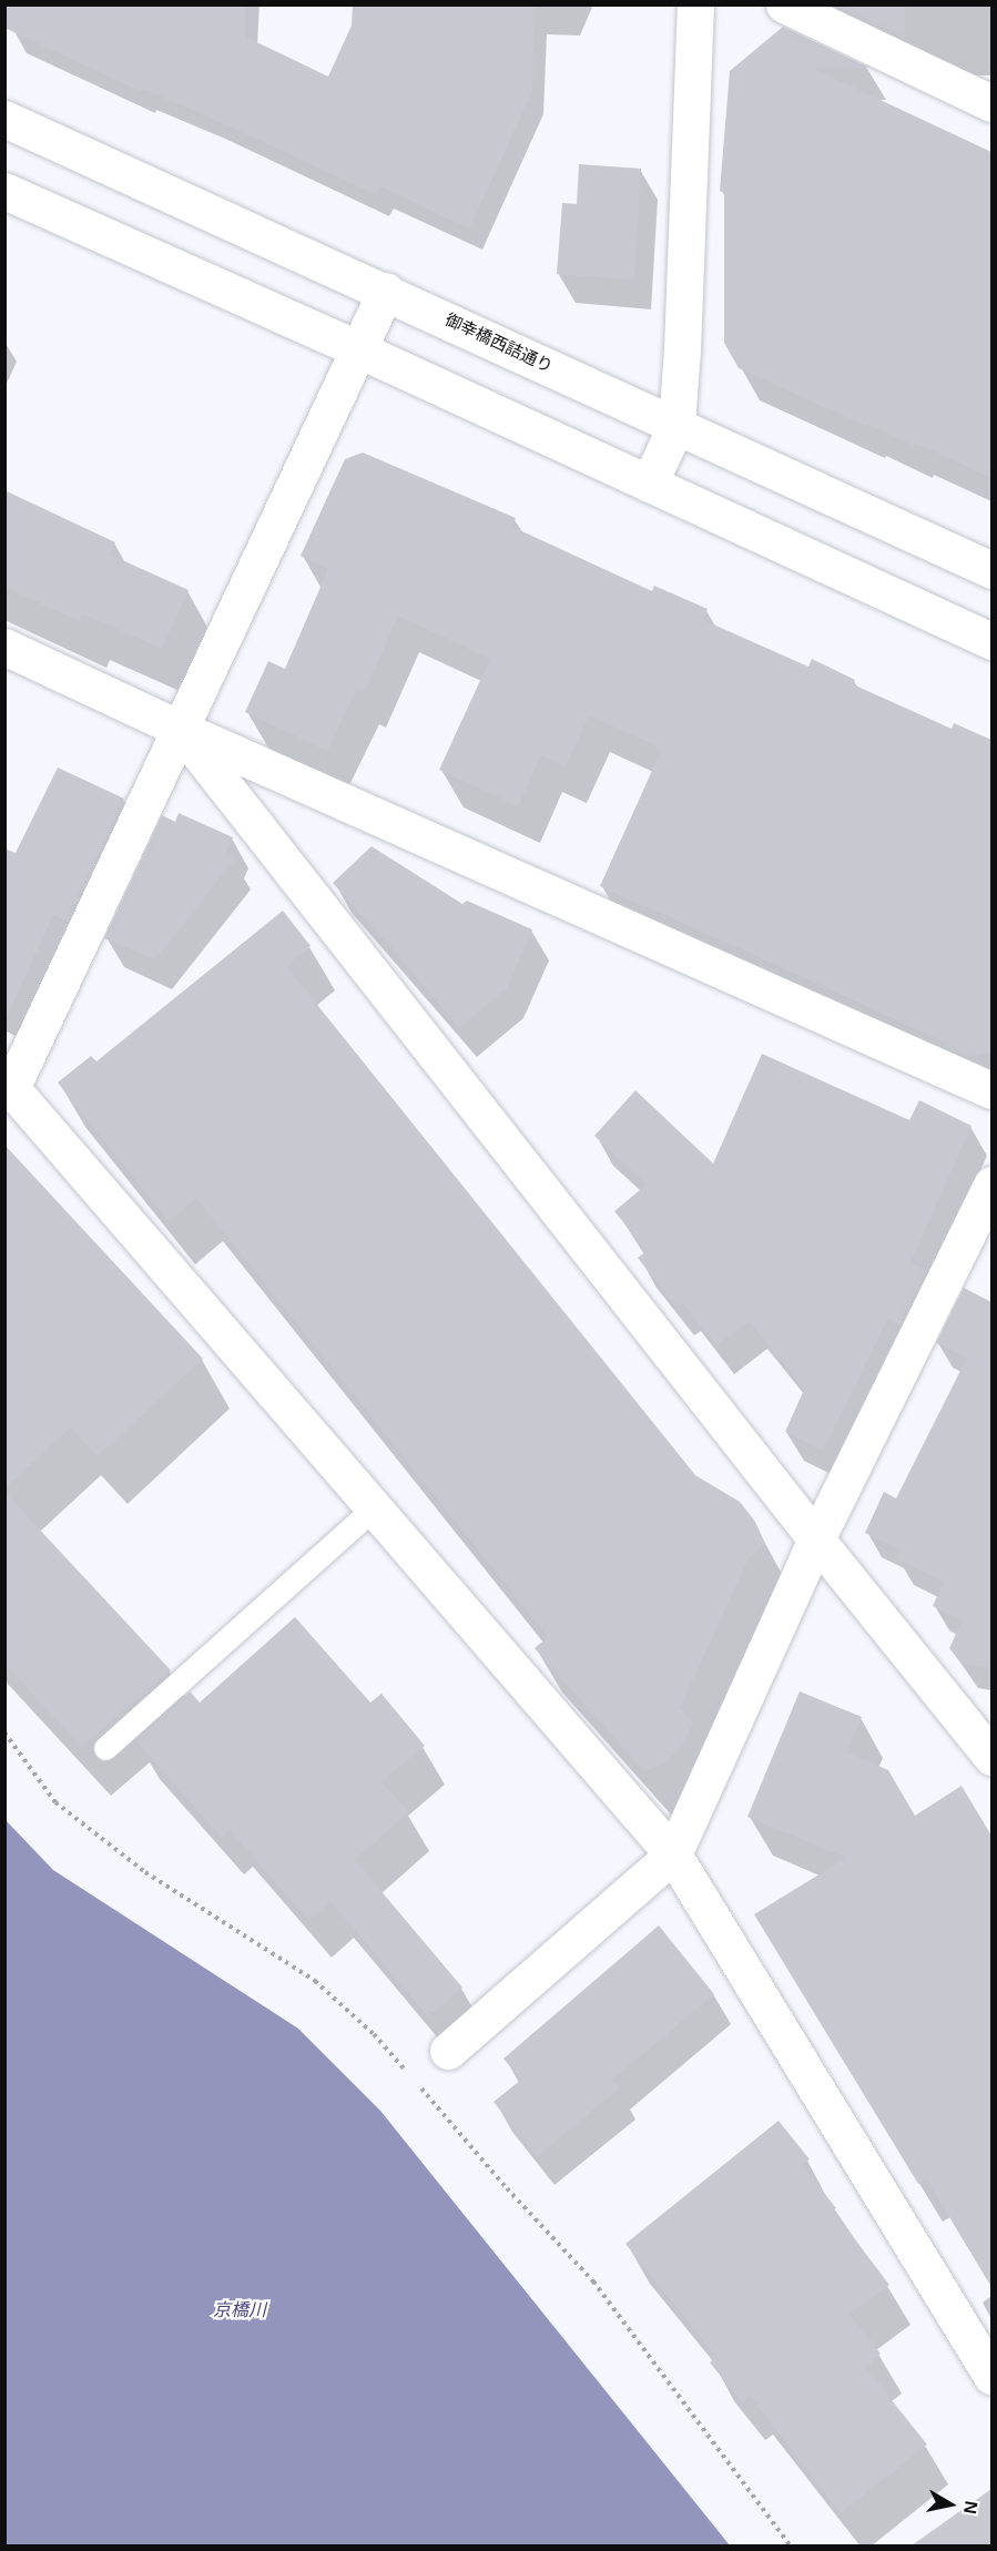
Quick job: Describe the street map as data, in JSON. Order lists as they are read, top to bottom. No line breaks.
{"streets":{"street":["御幸橋西詰通り"]},"water":["京橋川"],"north":"right"}
